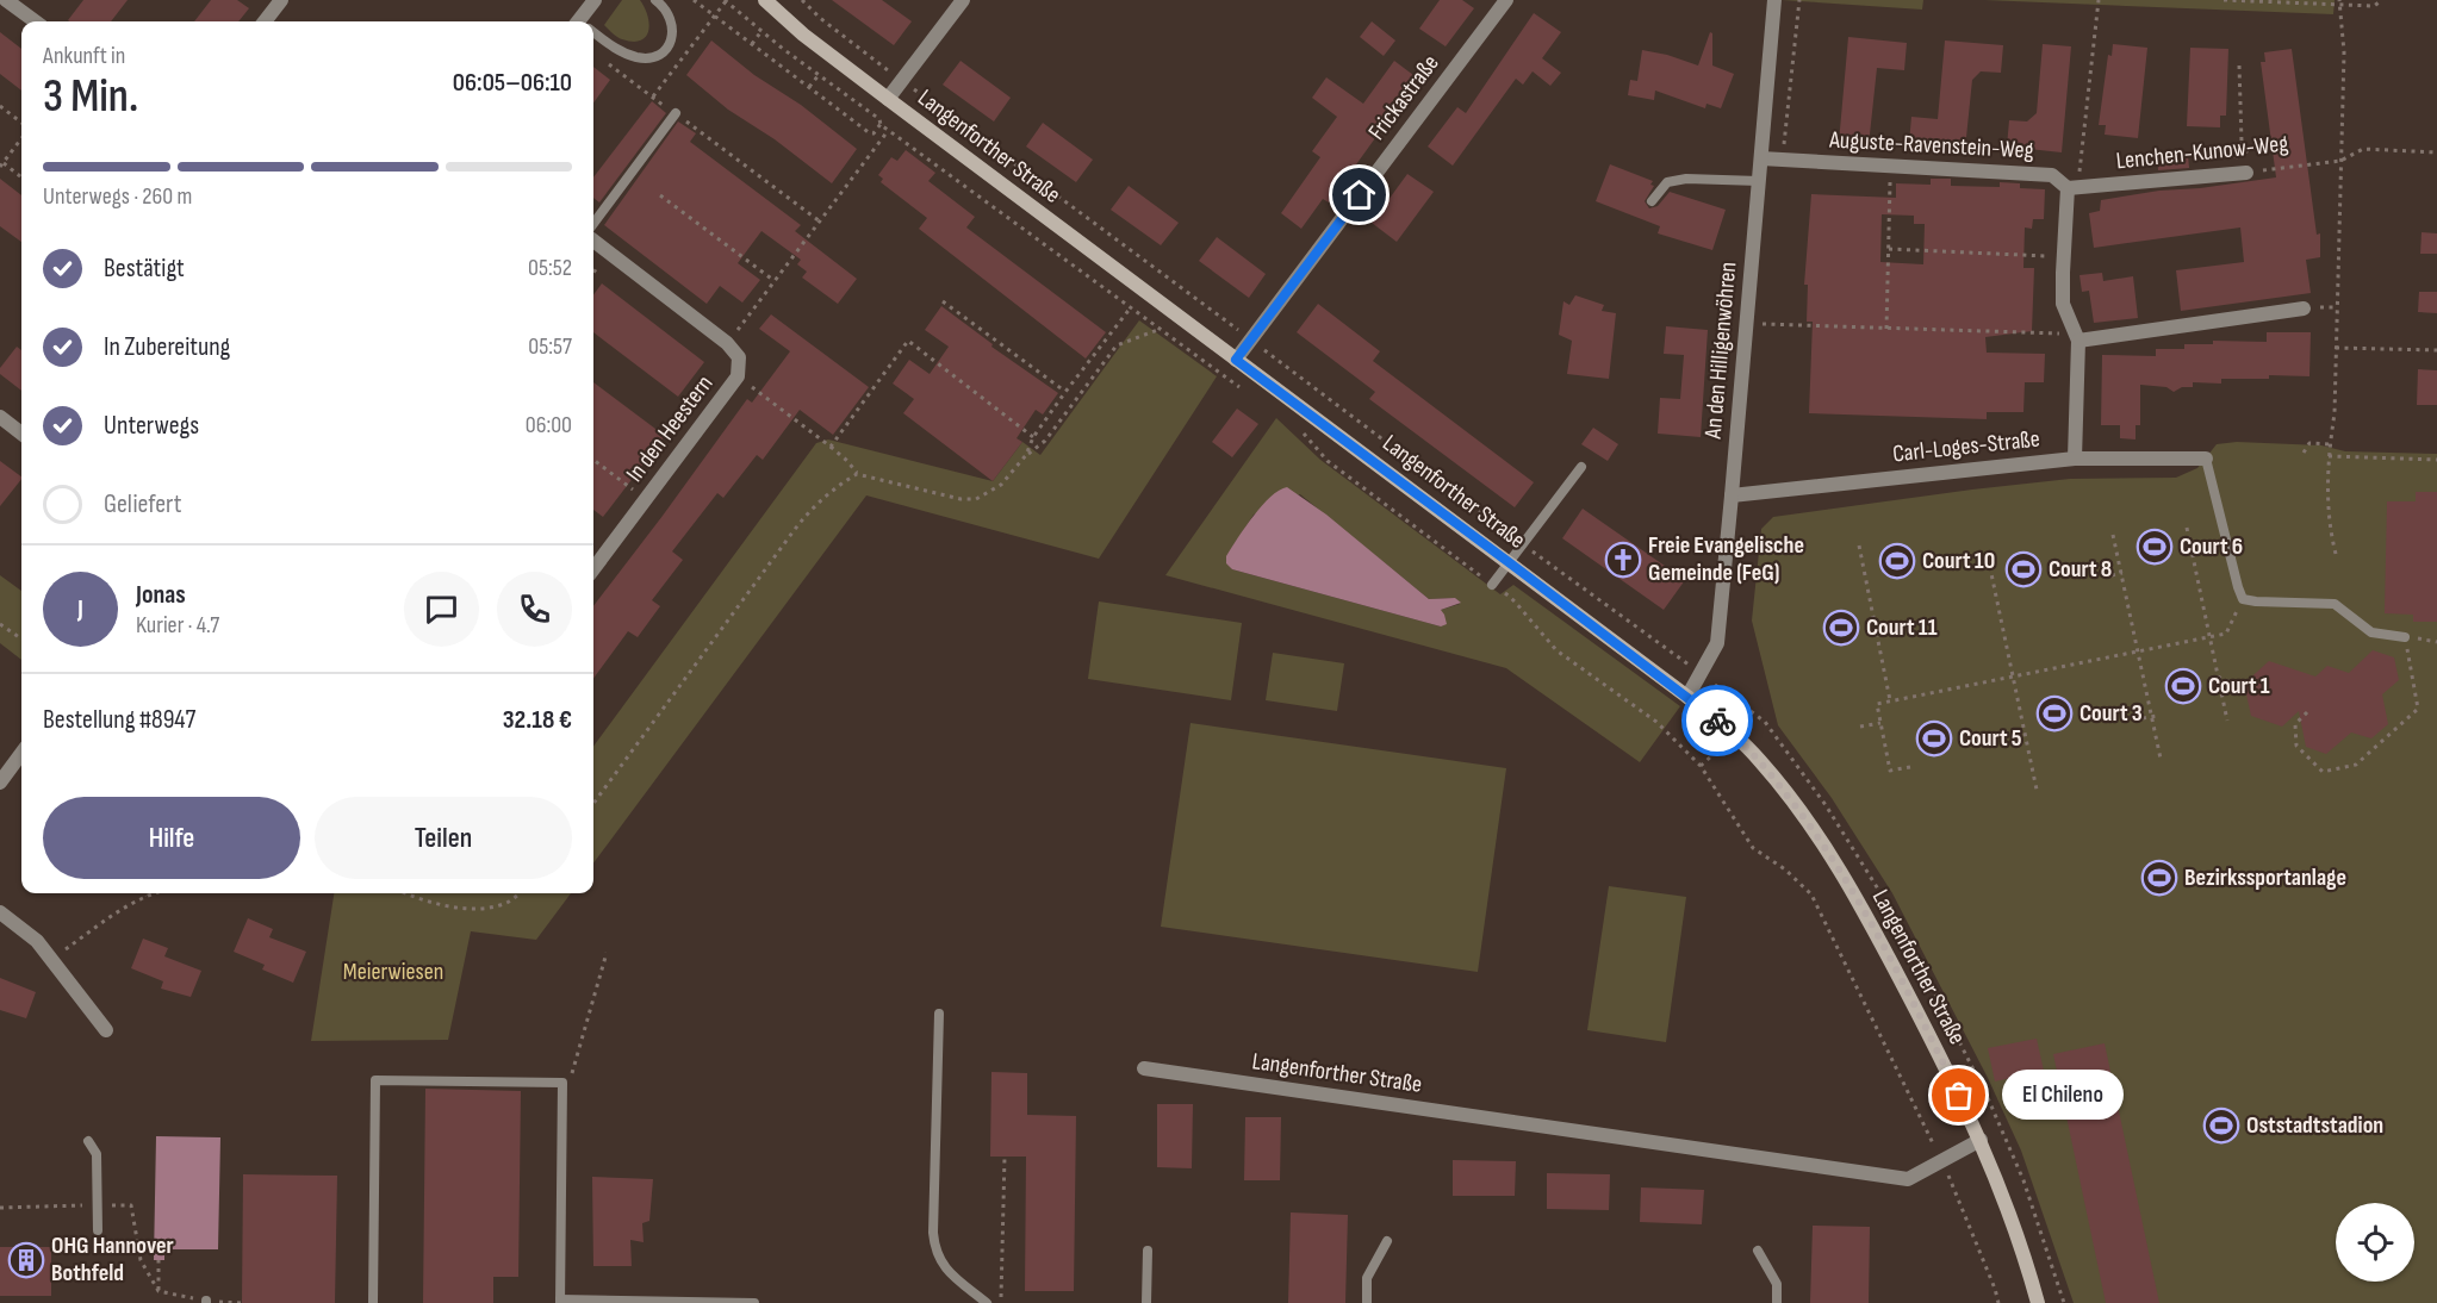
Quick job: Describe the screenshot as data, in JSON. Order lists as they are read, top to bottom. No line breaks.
{"streets":{"main road":["Langenforther Straße"],"street":["Frickastraße","Auguste-Ravenstein-Weg","Lenchen-Kunow-Weg","An den Hilligenwöhren","In den Heestern","Carl-Loges-Straße"]},"crossings":[["Frickastraße","Langenforther Straße"],["Auguste-Ravenstein-Weg","Lenchen-Kunow-Weg"],["Auguste-Ravenstein-Weg","An den Hilligenwöhren"],["Langenforther Straße","An den Hilligenwöhren"],["An den Hilligenwöhren","Carl-Loges-Straße"]],"parks":["Meierwiesen"],"places":{"sports":["Court 6","Court 10","Court 8","Court 11","Court 1","Court 3","Court 5","Bezirkssportanlage","Oststadtstadion"],"church":["Freie Evangelische Gemeinde (FeG)"],"other":["El Chileno"],"building":["OHG Hannover Bothfeld"]},"page":{"heading":["3 Min.","Ankunft in","06:05–06:10"],"panel":["Jonas","Kurier · 4.7","Bestellung #8947","32.18 €"],"bar":"Unterwegs · 260 m","list":[["Bestätigt","05:52"],["In Zubereitung","05:57"],["Unterwegs","06:00"],"Geliefert"],"round":"J","buttons":["Hilfe","Teilen"],"bubble":"El Chileno"}}
